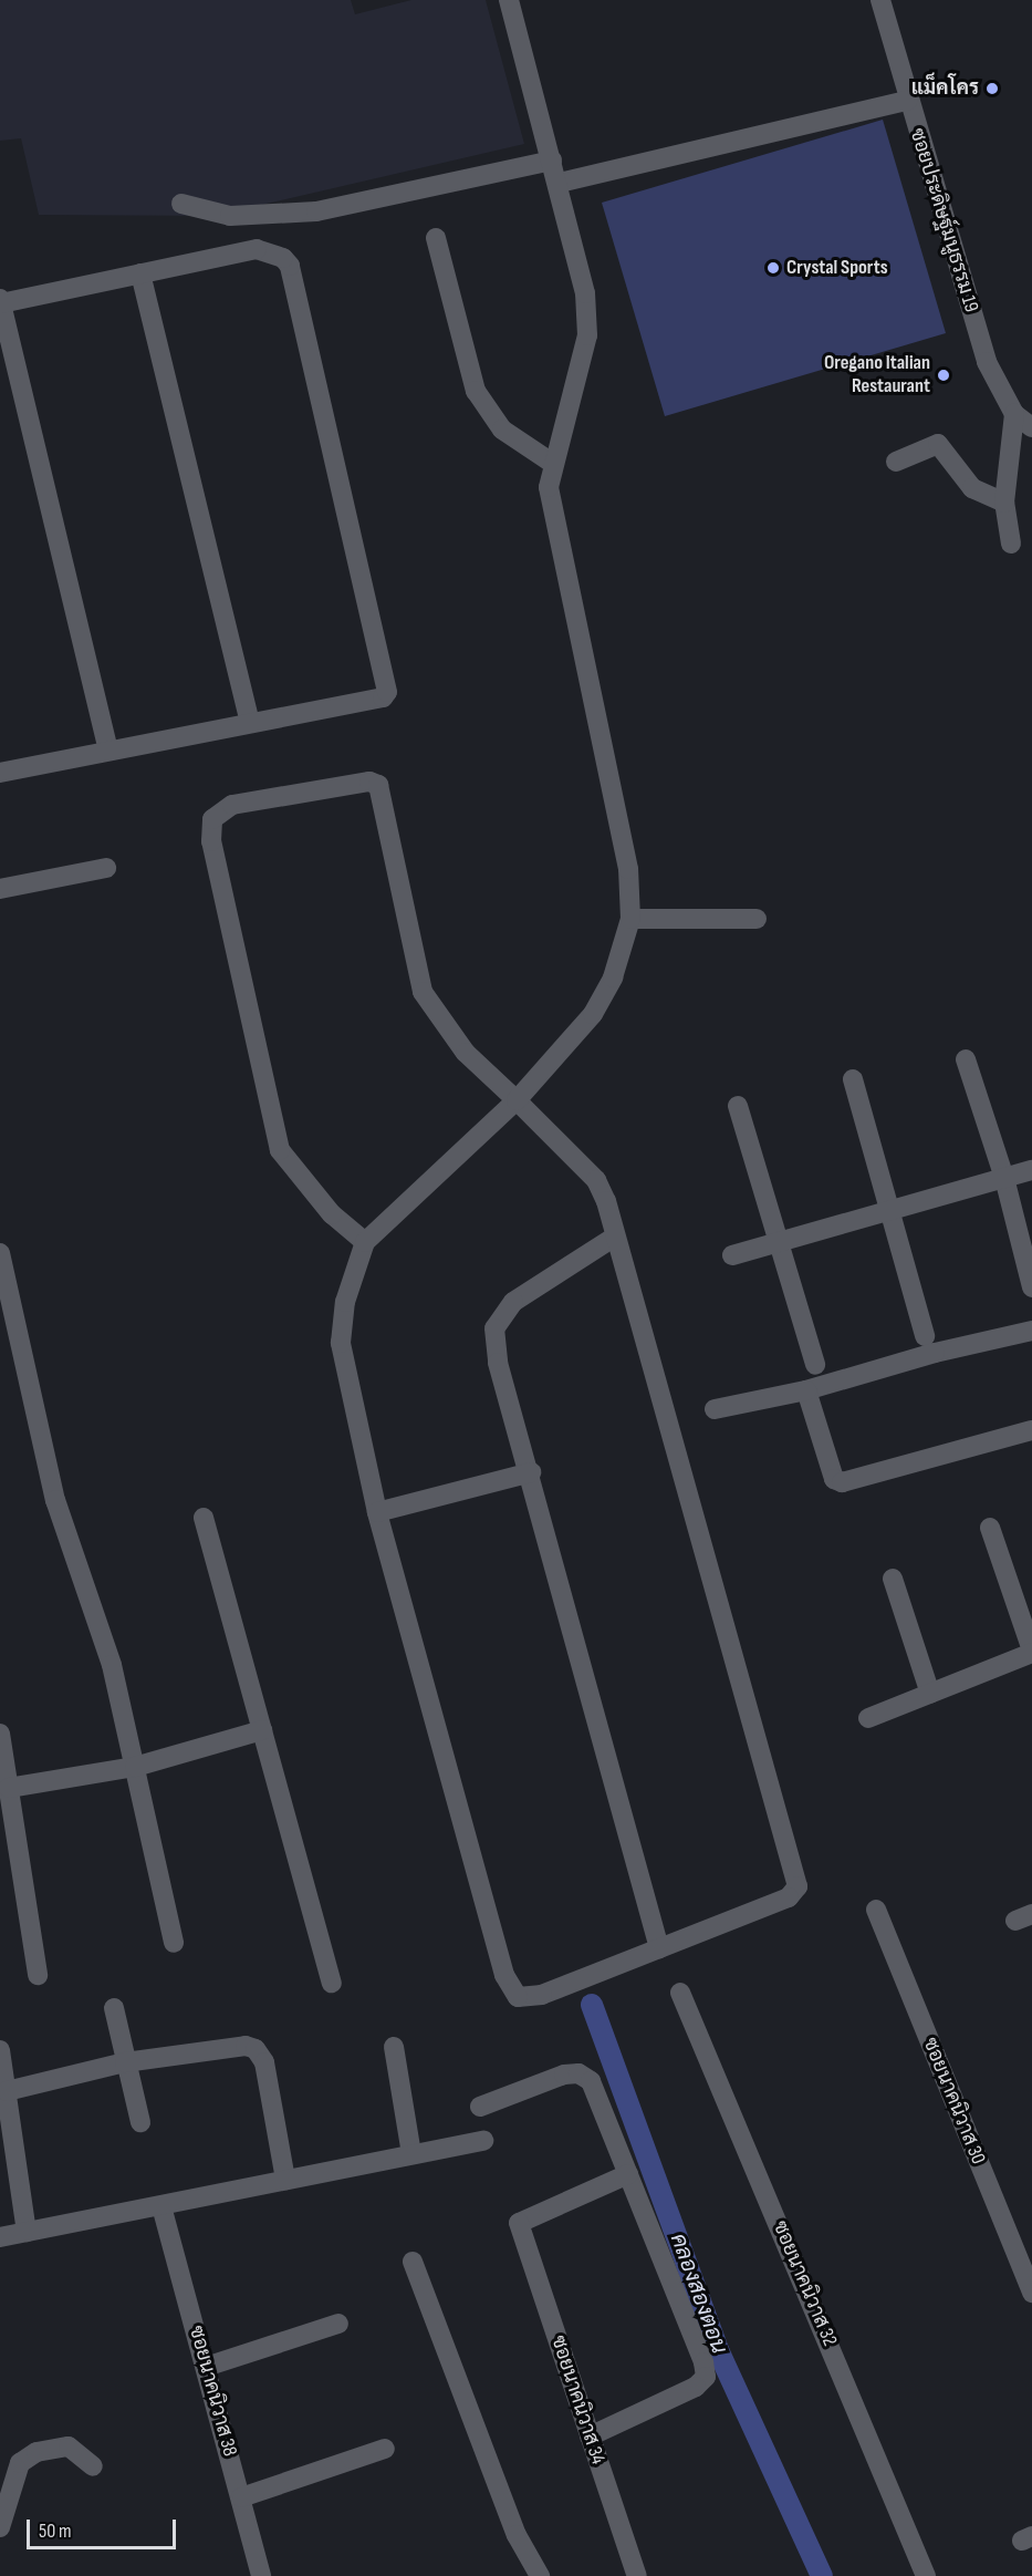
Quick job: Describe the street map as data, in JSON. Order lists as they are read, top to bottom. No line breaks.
{"streets":{"street":["ซอยประดิษฐ์มนูธรรม 19","ซอยนาคนิวาส 30","ซอยนาคนิวาส 32","ซอยนาคนิวาส 38","ซอยนาคนิวาส 34"]},"water":["คลองสองตอน"],"places":["แม็คโคร","Crystal Sports","Oregano Italian Restaurant"],"scale_bar":"50 m"}
